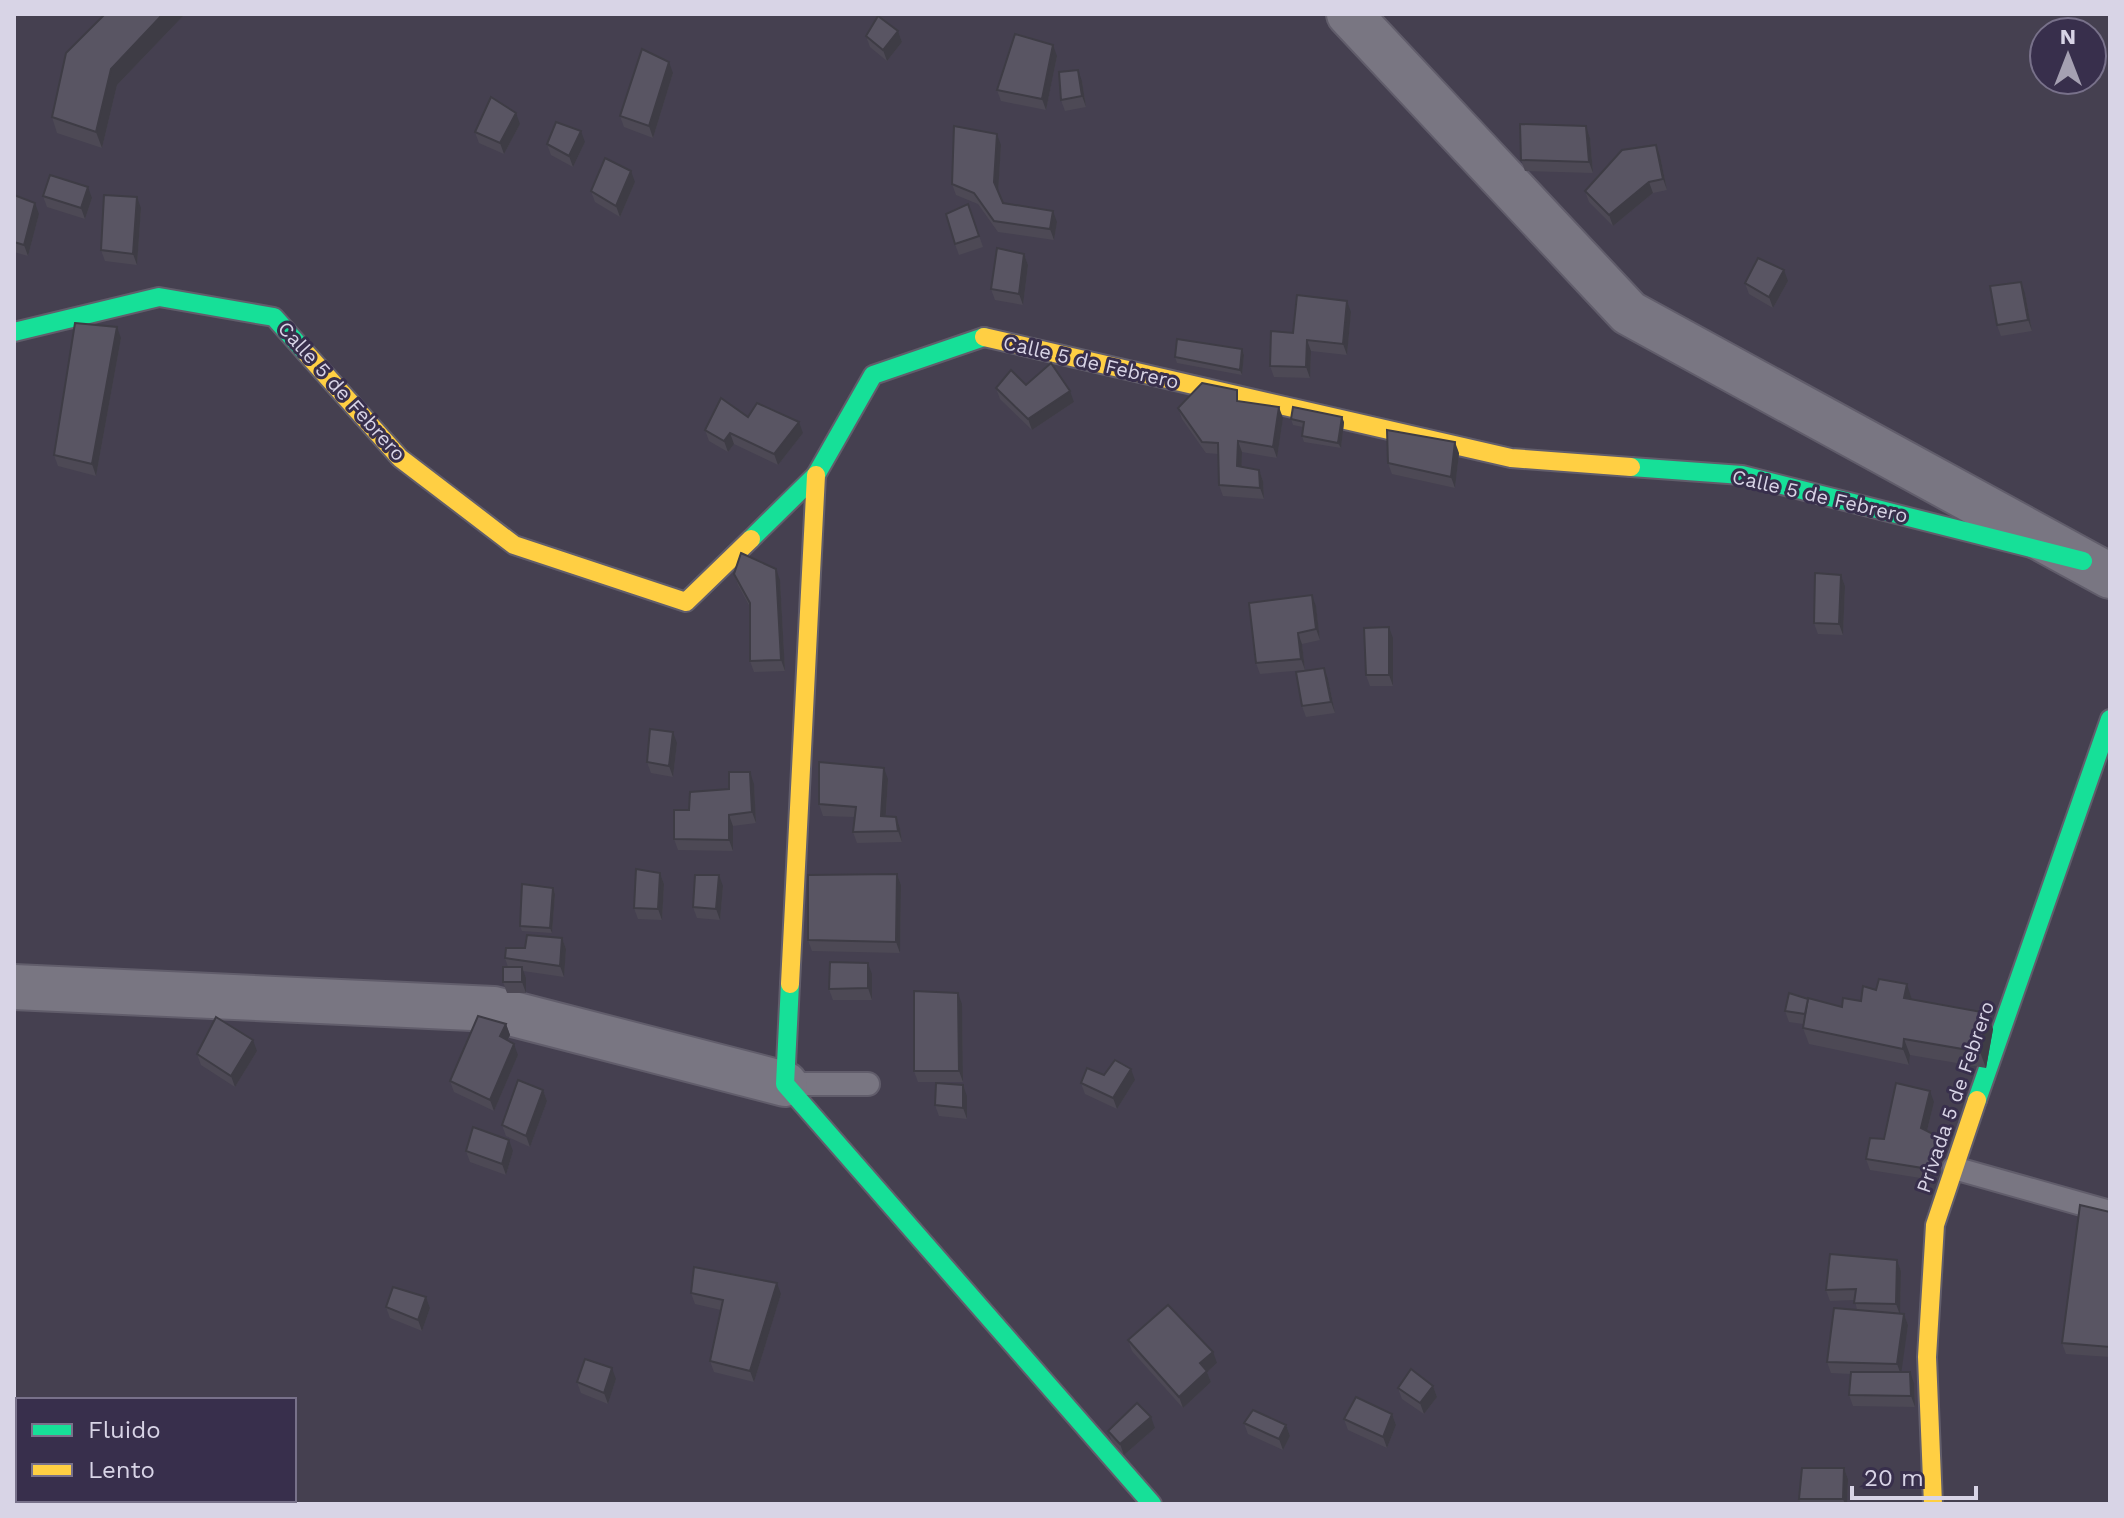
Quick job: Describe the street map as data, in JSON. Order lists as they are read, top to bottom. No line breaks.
{"streets":{"street":["Calle 5 de Febrero","Privada 5 de Febrero"]},"legend":["Fluido","Lento"],"scale_bar":"20 m","north":"top"}
